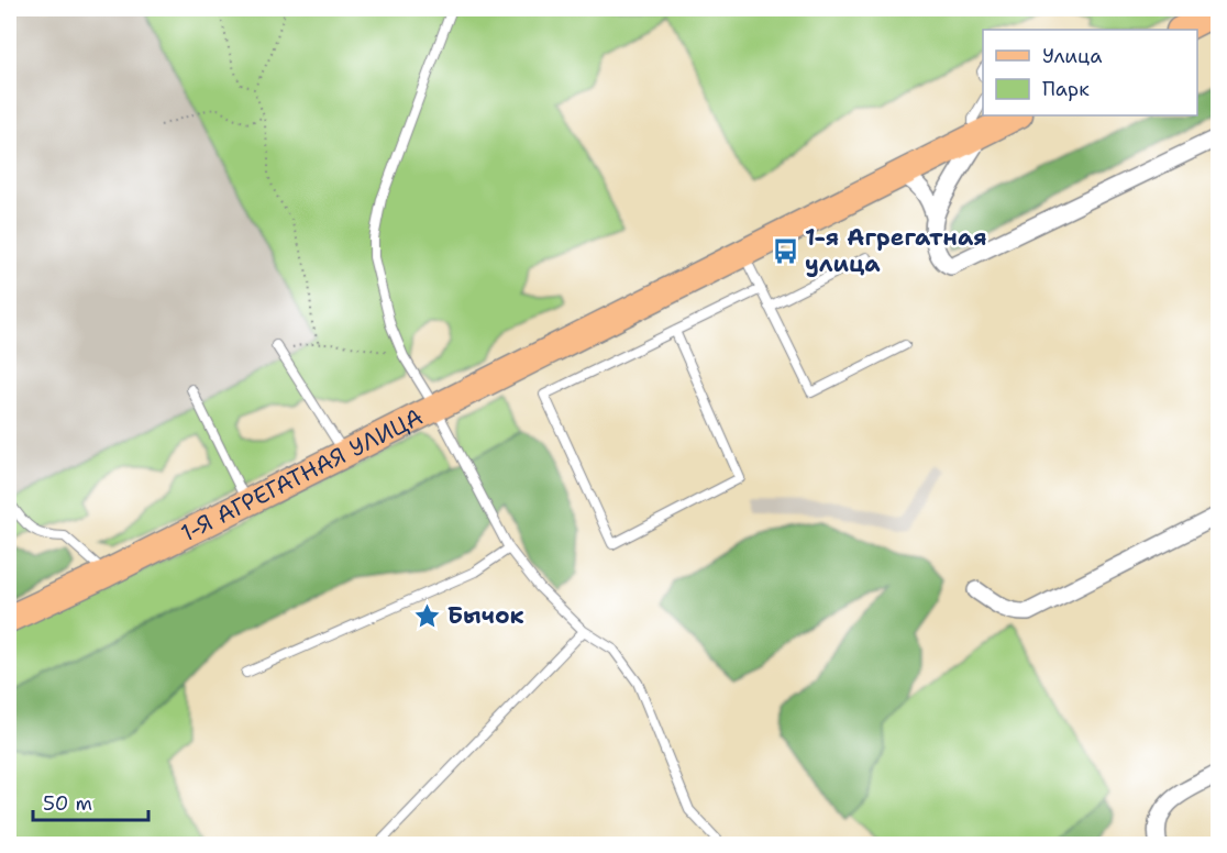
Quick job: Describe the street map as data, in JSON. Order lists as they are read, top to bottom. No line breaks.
{"streets":{"main road":["1-Я АГРЕГАТНАЯ УЛИЦА"]},"places":{"bus stop":["1-я Агрегатная улица"],"place":["Бычок"]},"legend":["Улица","Парк"],"scale_bar":"50 m"}
